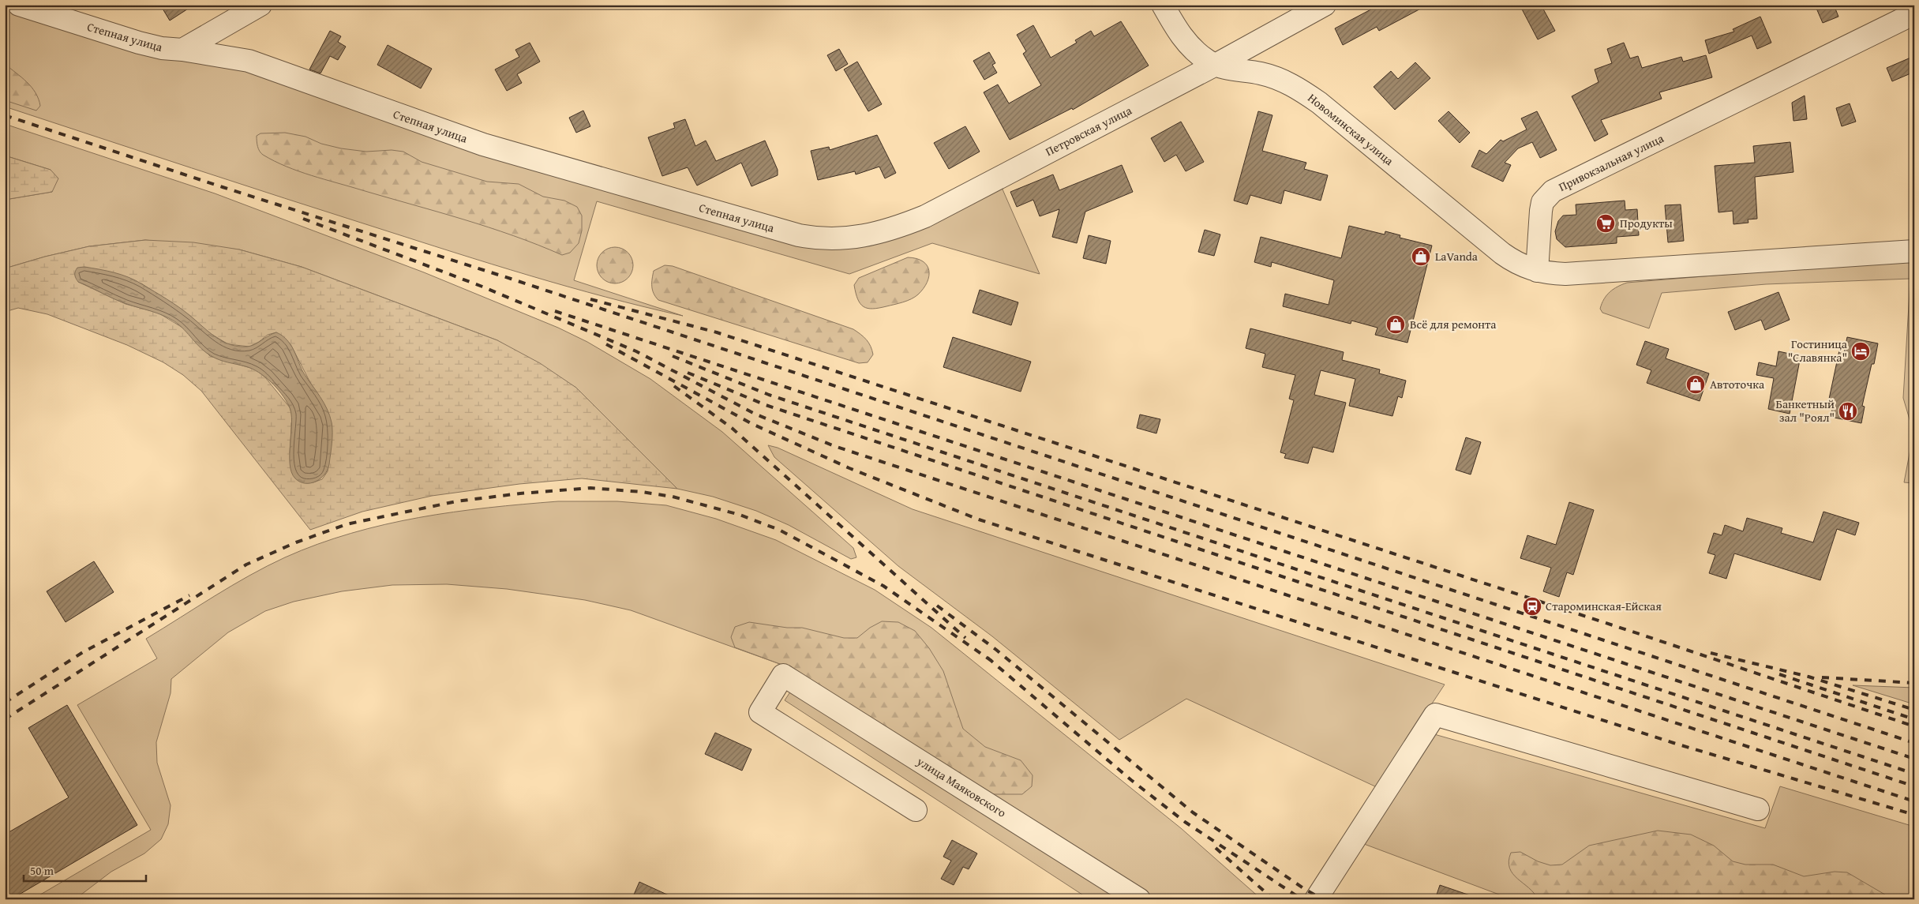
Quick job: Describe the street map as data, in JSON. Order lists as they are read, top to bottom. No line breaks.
{"streets":{"street":["Степная улица","Новоминская улица","Петровская улица","Привокзальная улица","улица Маяковского"]},"crossings":[["Степная улица","Петровская улица"],["Новоминская улица","Петровская улица"],["Новоминская улица","Привокзальная улица"]],"places":{"supermarket":["Продукты"],"shop":["LaVanda","Всё для ремонта","Автоточка"],"hotel":["Гостиница \"Славянка\""],"restaurant":["Банкетный зал \"Роял\""],"station":["Староминская-Ейская"]},"scale_bar":"50 m"}
